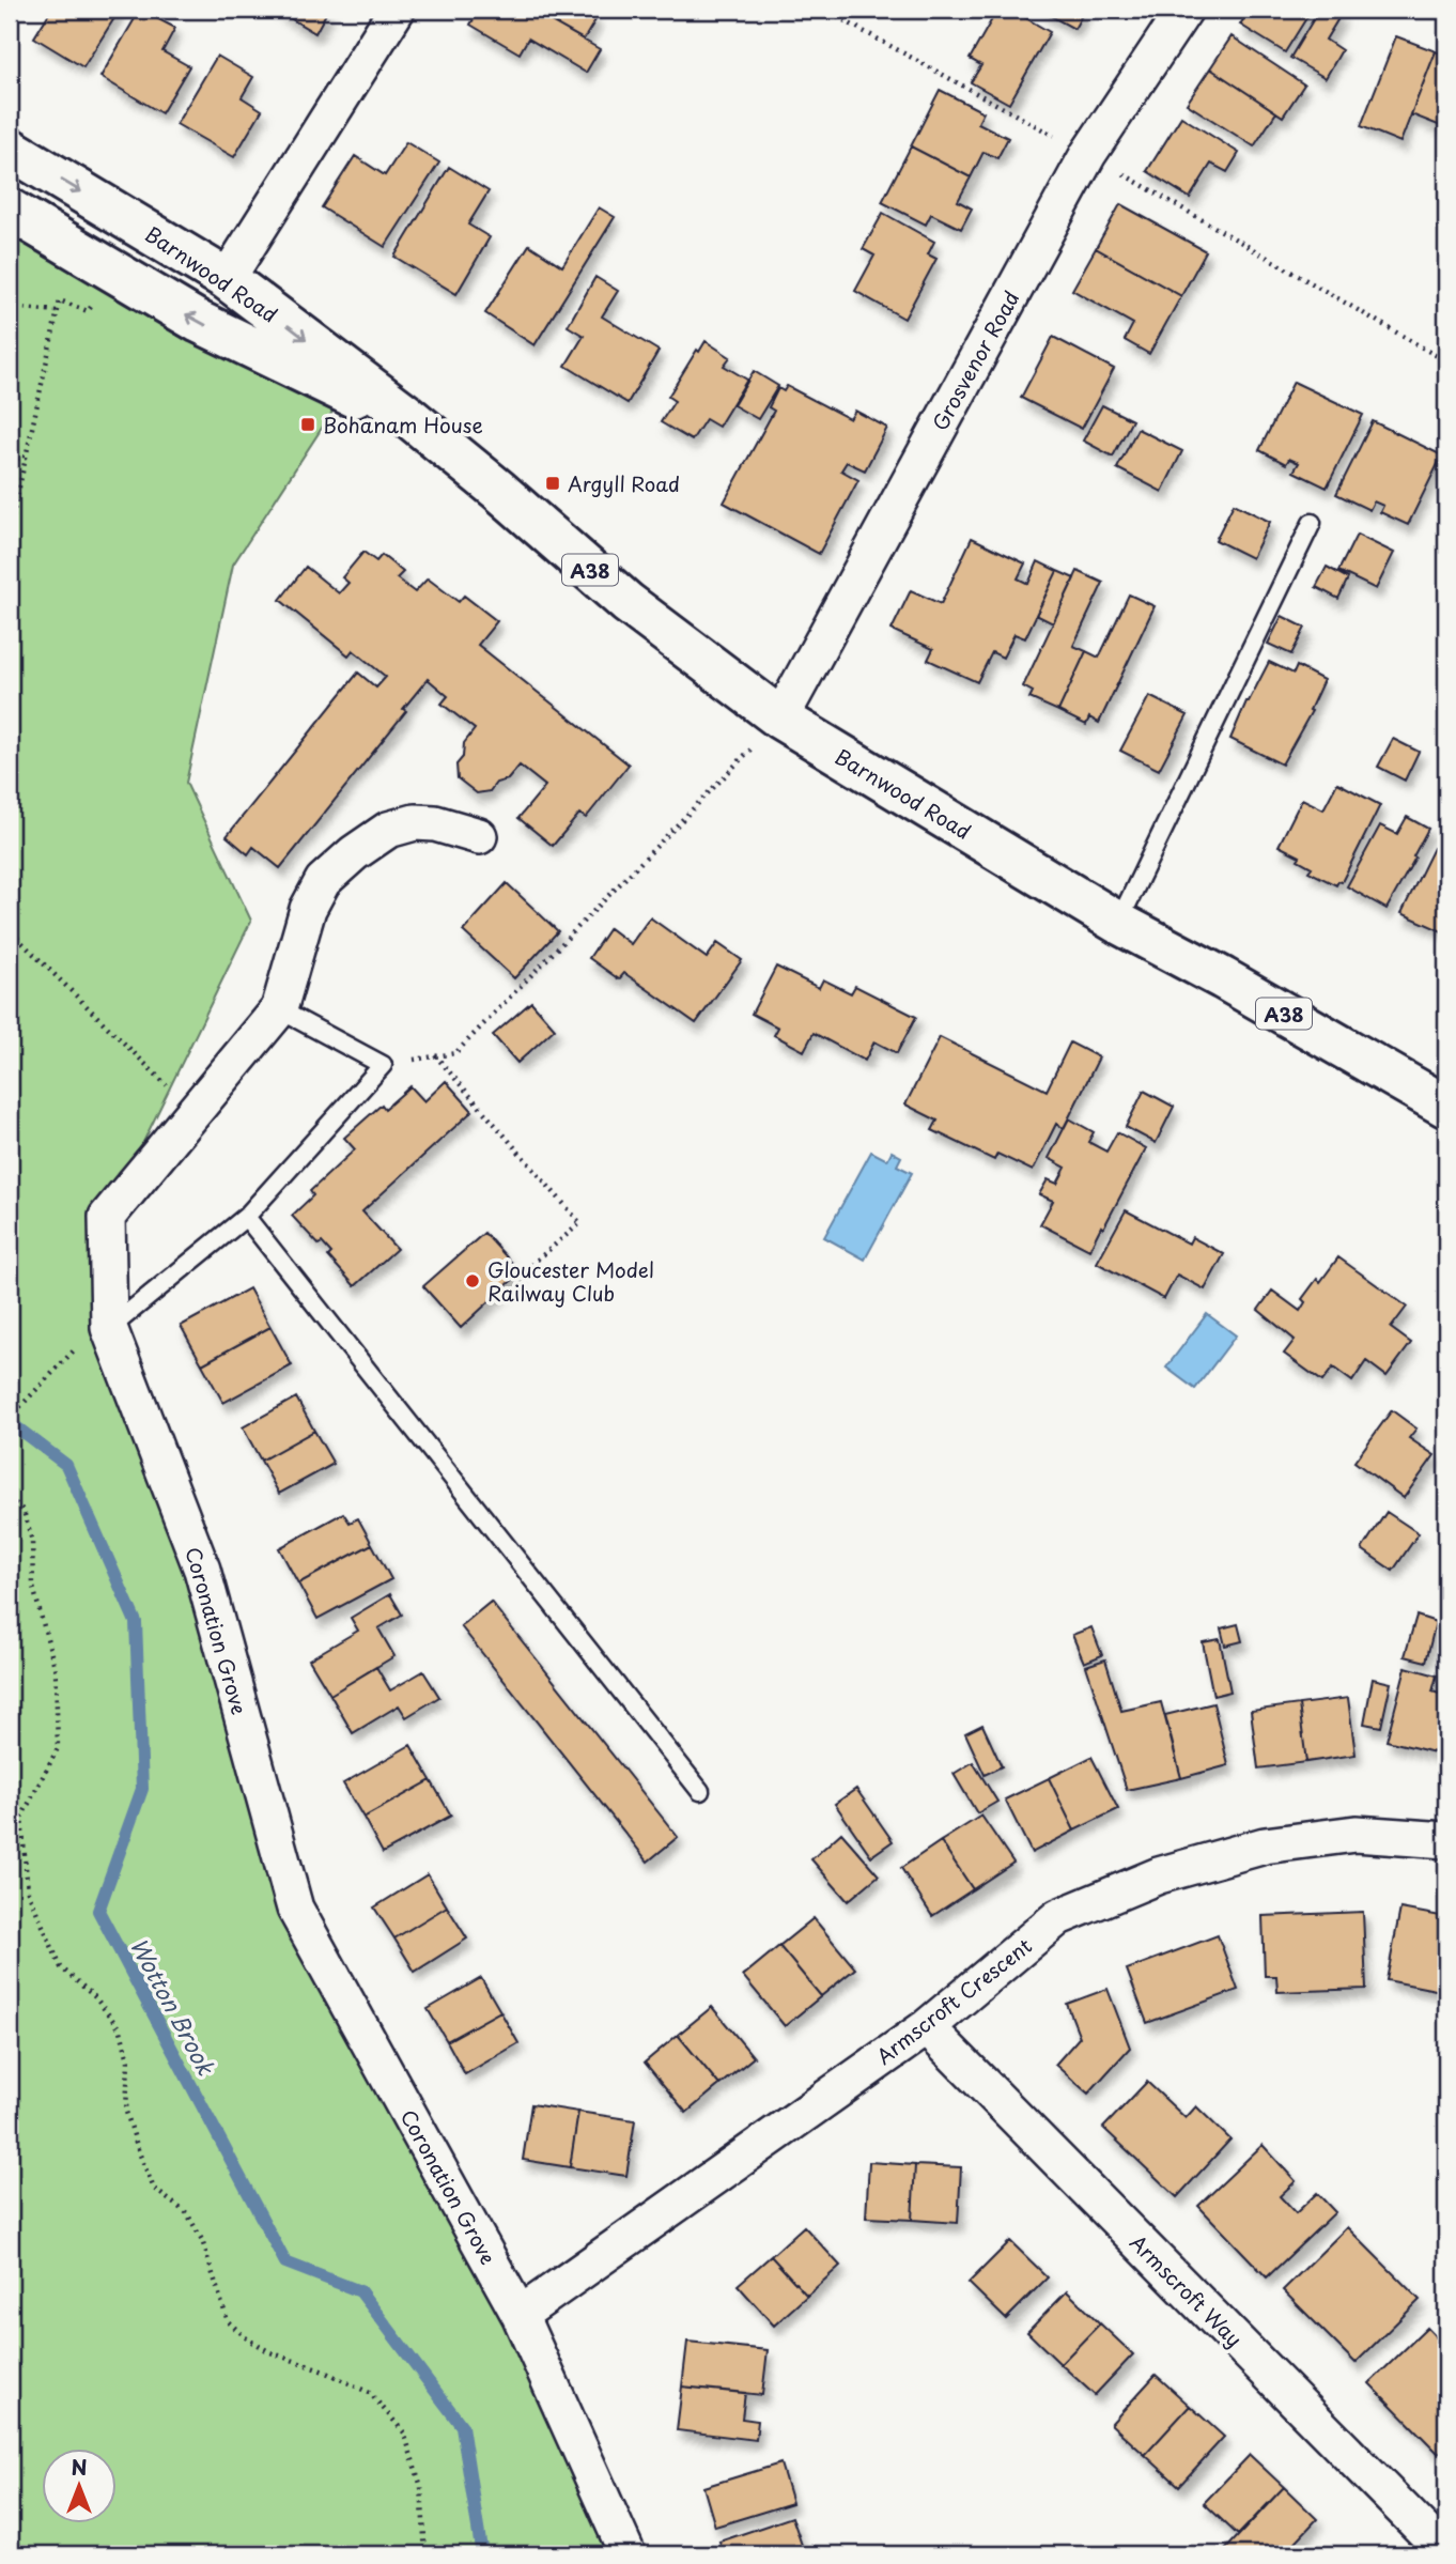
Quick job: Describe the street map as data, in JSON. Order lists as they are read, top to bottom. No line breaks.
{"streets":{"main road":["Barnwood Road","A38"],"street":["Grosvenor Road","Coronation Grove","Armscroft Crescent","Armscroft Way"]},"crossings":[["Barnwood Road","Grosvenor Road"],["Coronation Grove","Armscroft Crescent"],["Armscroft Crescent","Armscroft Way"]],"water":["Wotton Brook"],"places":{"transit":["Bohanam House","Argyll Road"],"other":["Gloucester Model Railway Club"]},"north":"top"}
